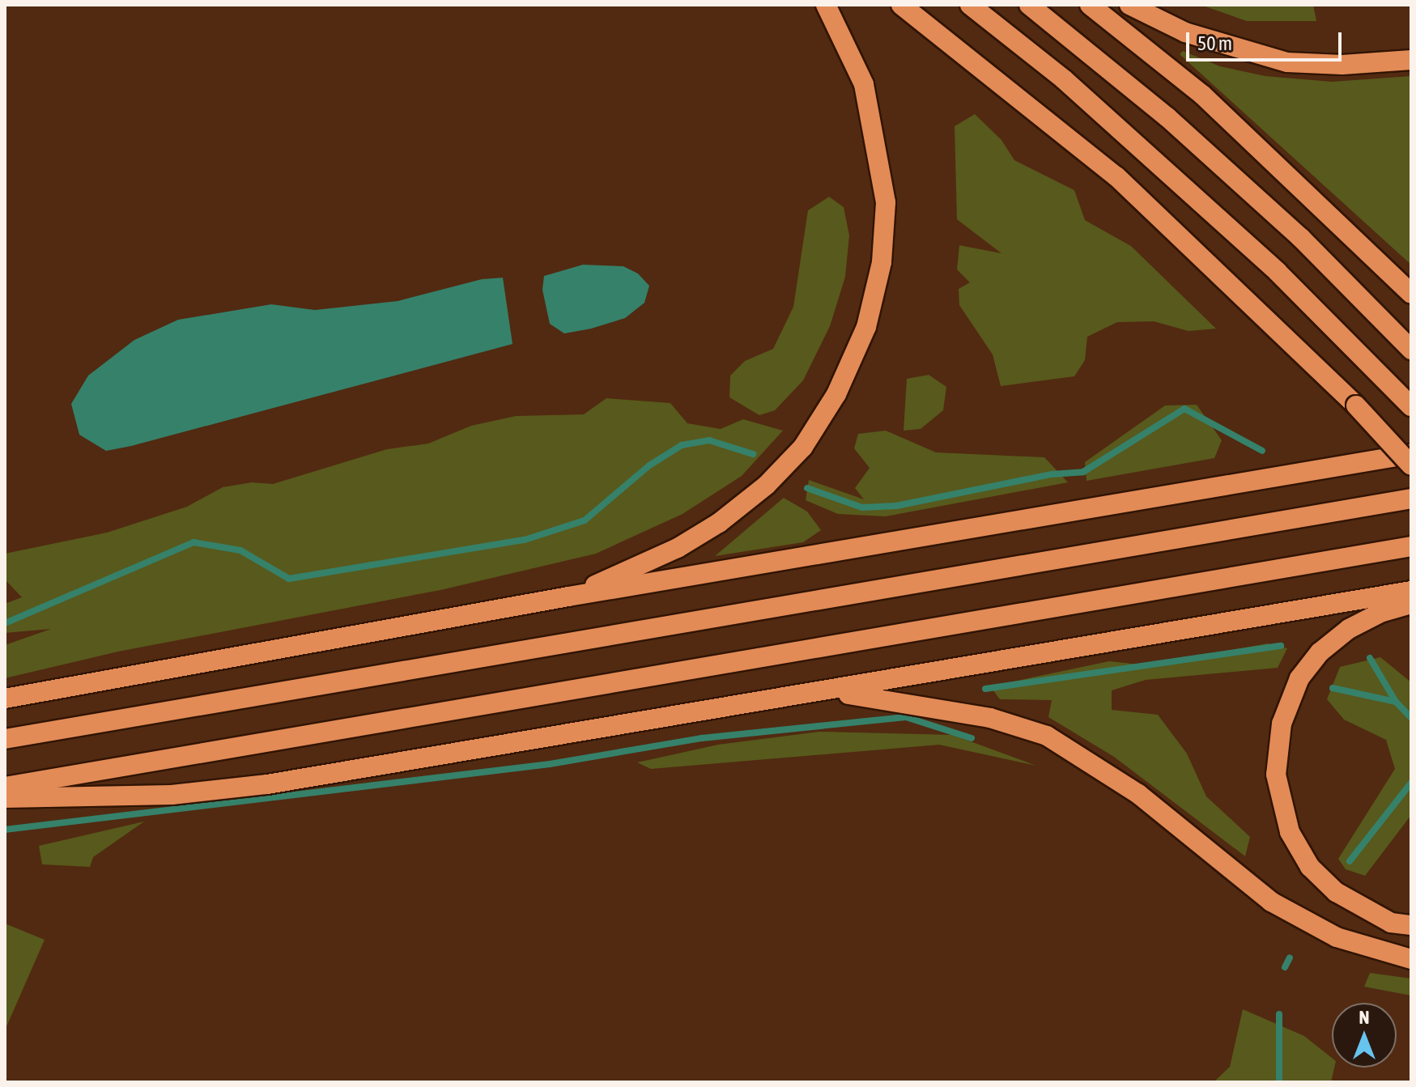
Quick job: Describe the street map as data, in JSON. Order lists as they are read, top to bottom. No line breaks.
{"scale_bar":"50 m","north":"top"}
